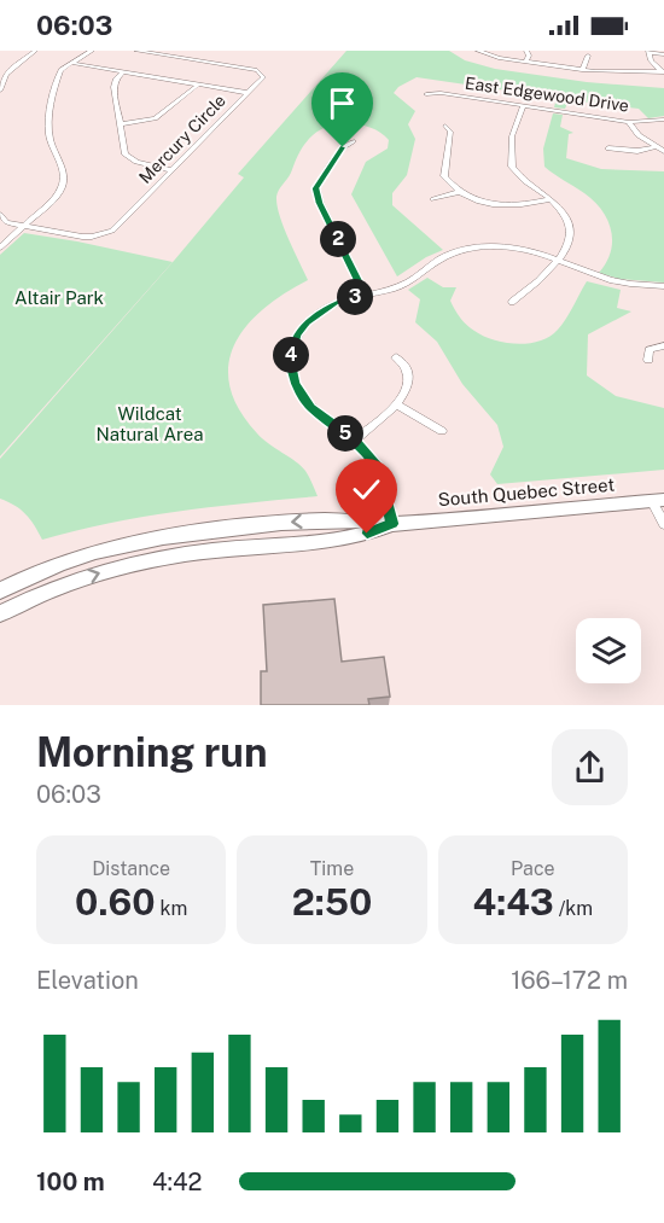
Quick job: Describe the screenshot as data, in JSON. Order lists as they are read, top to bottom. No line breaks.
{"streets":{"main road":["South Quebec Street"],"street":["East Edgewood Drive","Mercury Circle"]},"parks":["Altair Park","Wildcat Natural Area"],"page":{"status":"06:03","pins":["2","3","4","5"],"heading":["Morning run","06:03"],"stats":[["Distance","0.60 km"],["Time","2:50"],["Pace","4:43 /km"]],"chart":["Elevation","166–172 m"],"list":[{"name":"100 m","note":"4:42"}]}}
